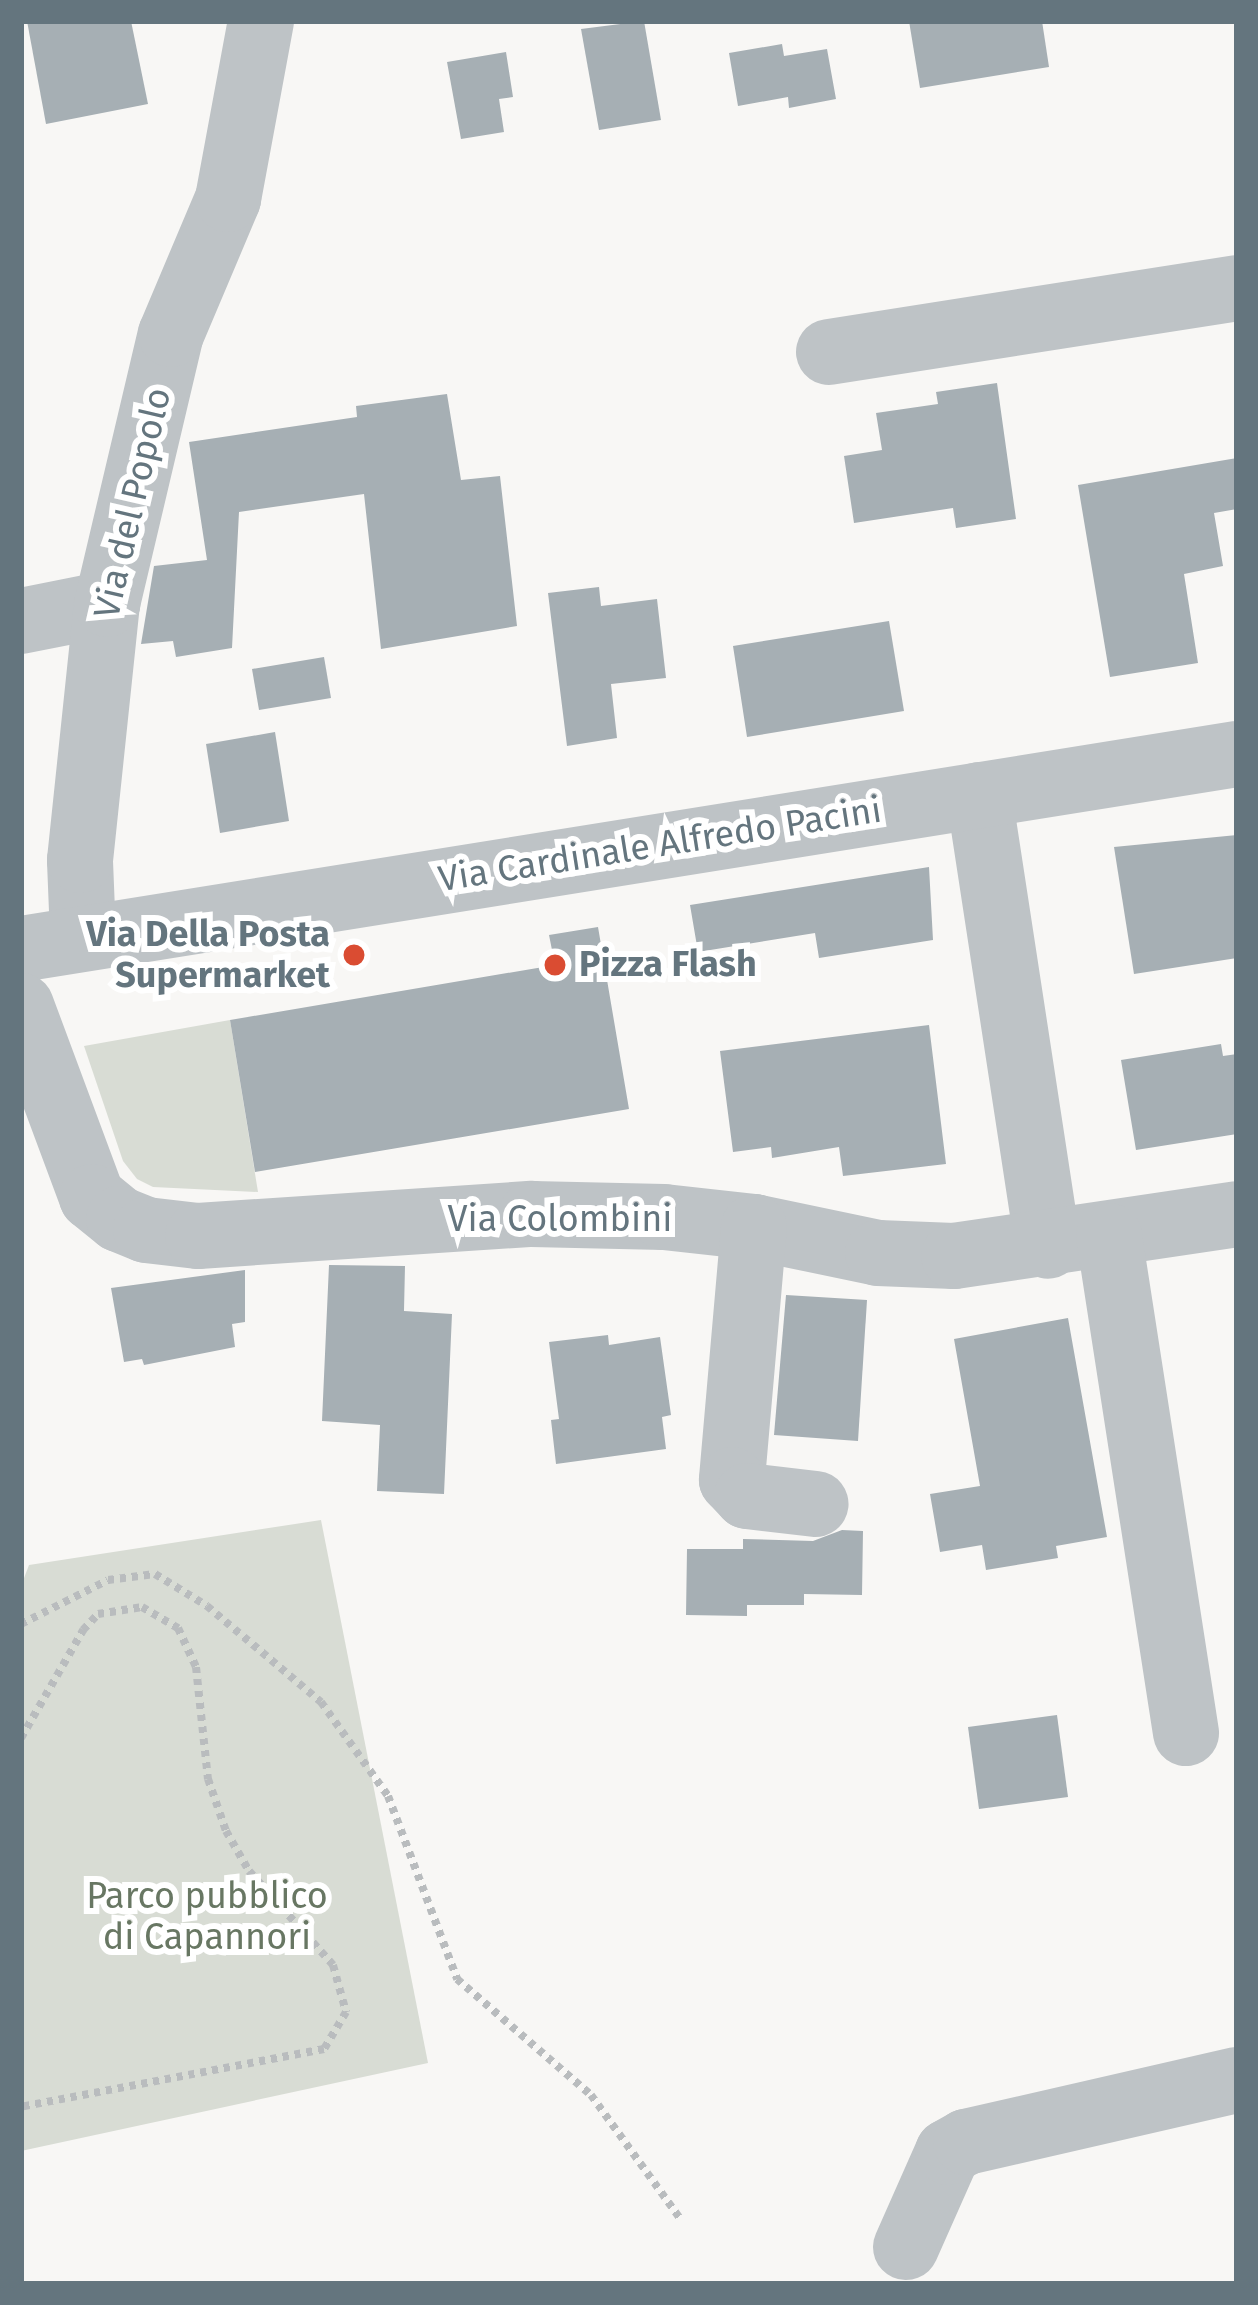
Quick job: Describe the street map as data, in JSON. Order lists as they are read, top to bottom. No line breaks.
{"streets":{"street":["Via del Popolo","Via Cardinale Alfredo Pacini","Via Colombini"]},"crossings":[["Via del Popolo","Via Cardinale Alfredo Pacini"]],"parks":["Parco pubblico di Capannori"],"places":["Via Della Posta Supermarket","Pizza Flash"]}
